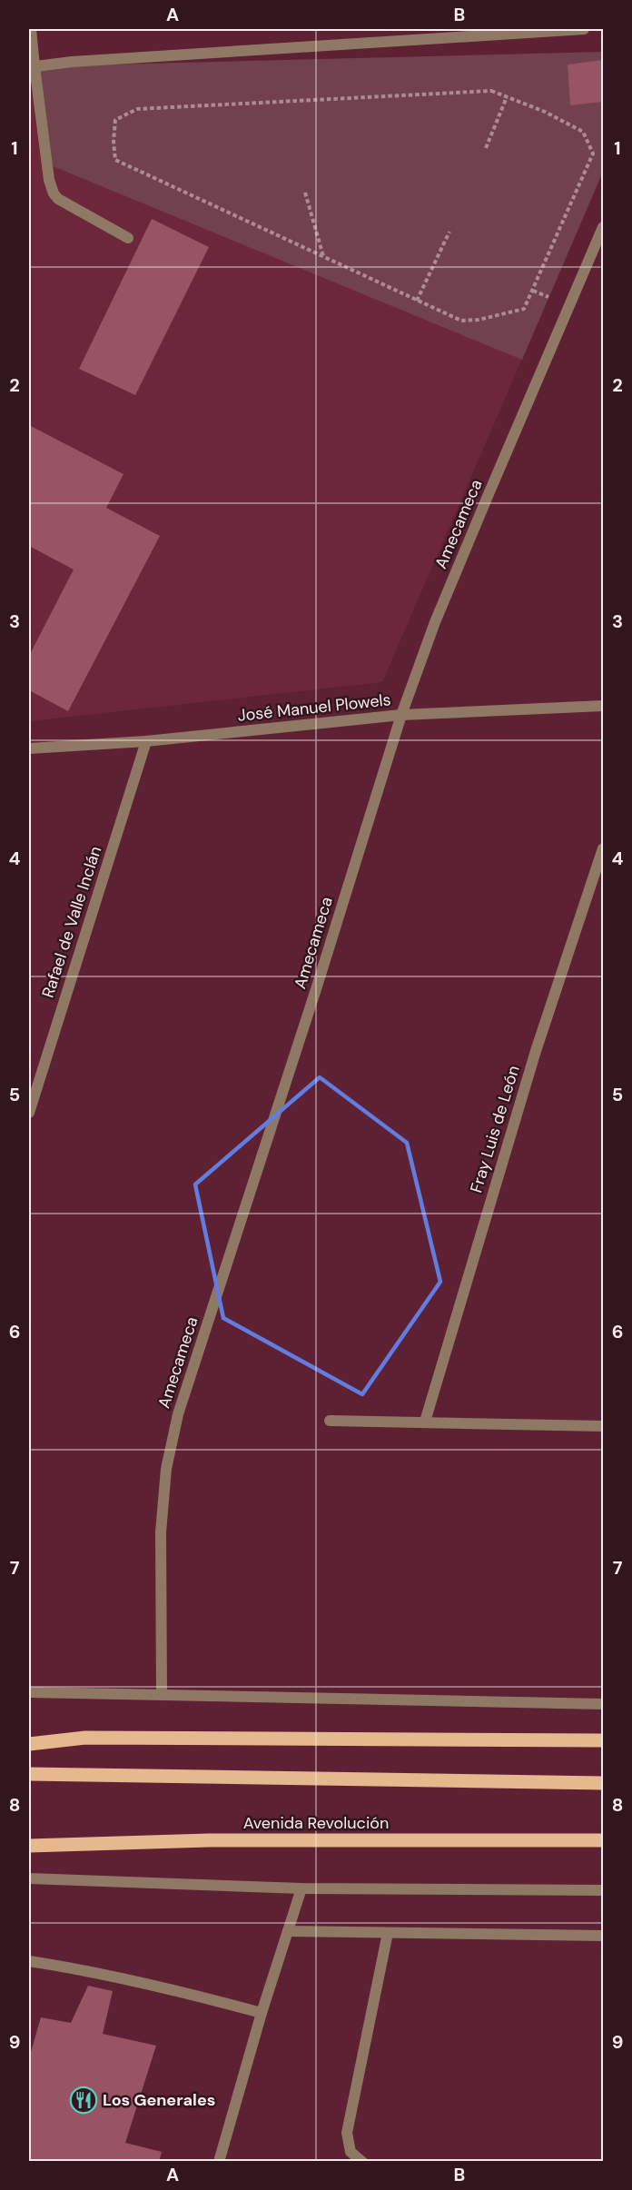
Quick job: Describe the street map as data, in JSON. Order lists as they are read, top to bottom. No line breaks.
{"streets":{"main road":["Avenida Revolución"],"street":["Amecameca","José Manuel Plowels","Rafael de Valle Inclán","Fray Luis de León"]},"crossings":[["Amecameca","José Manuel Plowels"],["José Manuel Plowels","Rafael de Valle Inclán"]],"places":{"restaurant":["Los Generales"]},"grid":{"columns":["A","B"],"rows":["1","2","3","4","5","6","7","8","9"]}}
